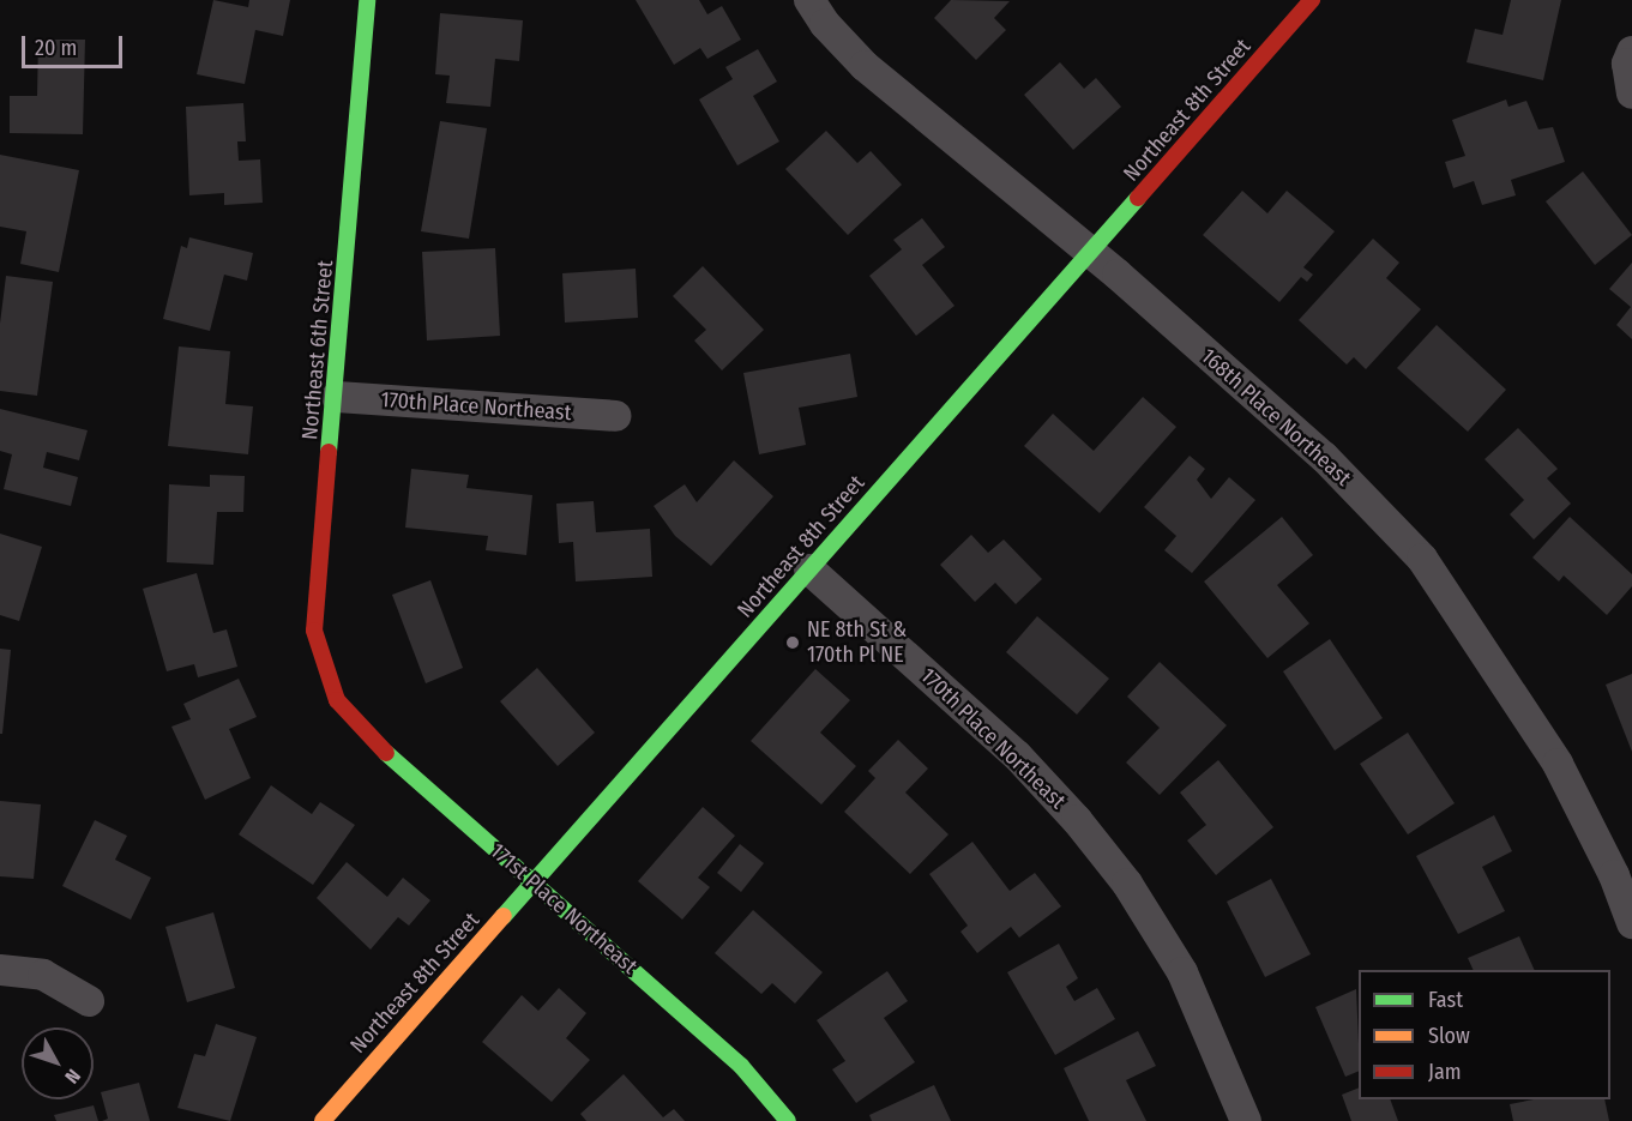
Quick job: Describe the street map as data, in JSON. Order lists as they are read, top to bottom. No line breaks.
{"streets":{"street":["Northeast 8th Street","Northeast 6th Street","170th Place Northeast","168th Place Northeast","171st Place Northeast"]},"crossings":[["Northeast 8th Street","170th Place Northeast"],["Northeast 8th Street","168th Place Northeast"],["Northeast 8th Street","171st Place Northeast"],["Northeast 6th Street","170th Place Northeast"],["Northeast 6th Street","171st Place Northeast"]],"places":["NE 8th St & 170th Pl NE"],"legend":["Fast","Slow","Jam"],"scale_bar":"20 m","north":"bottom right"}
